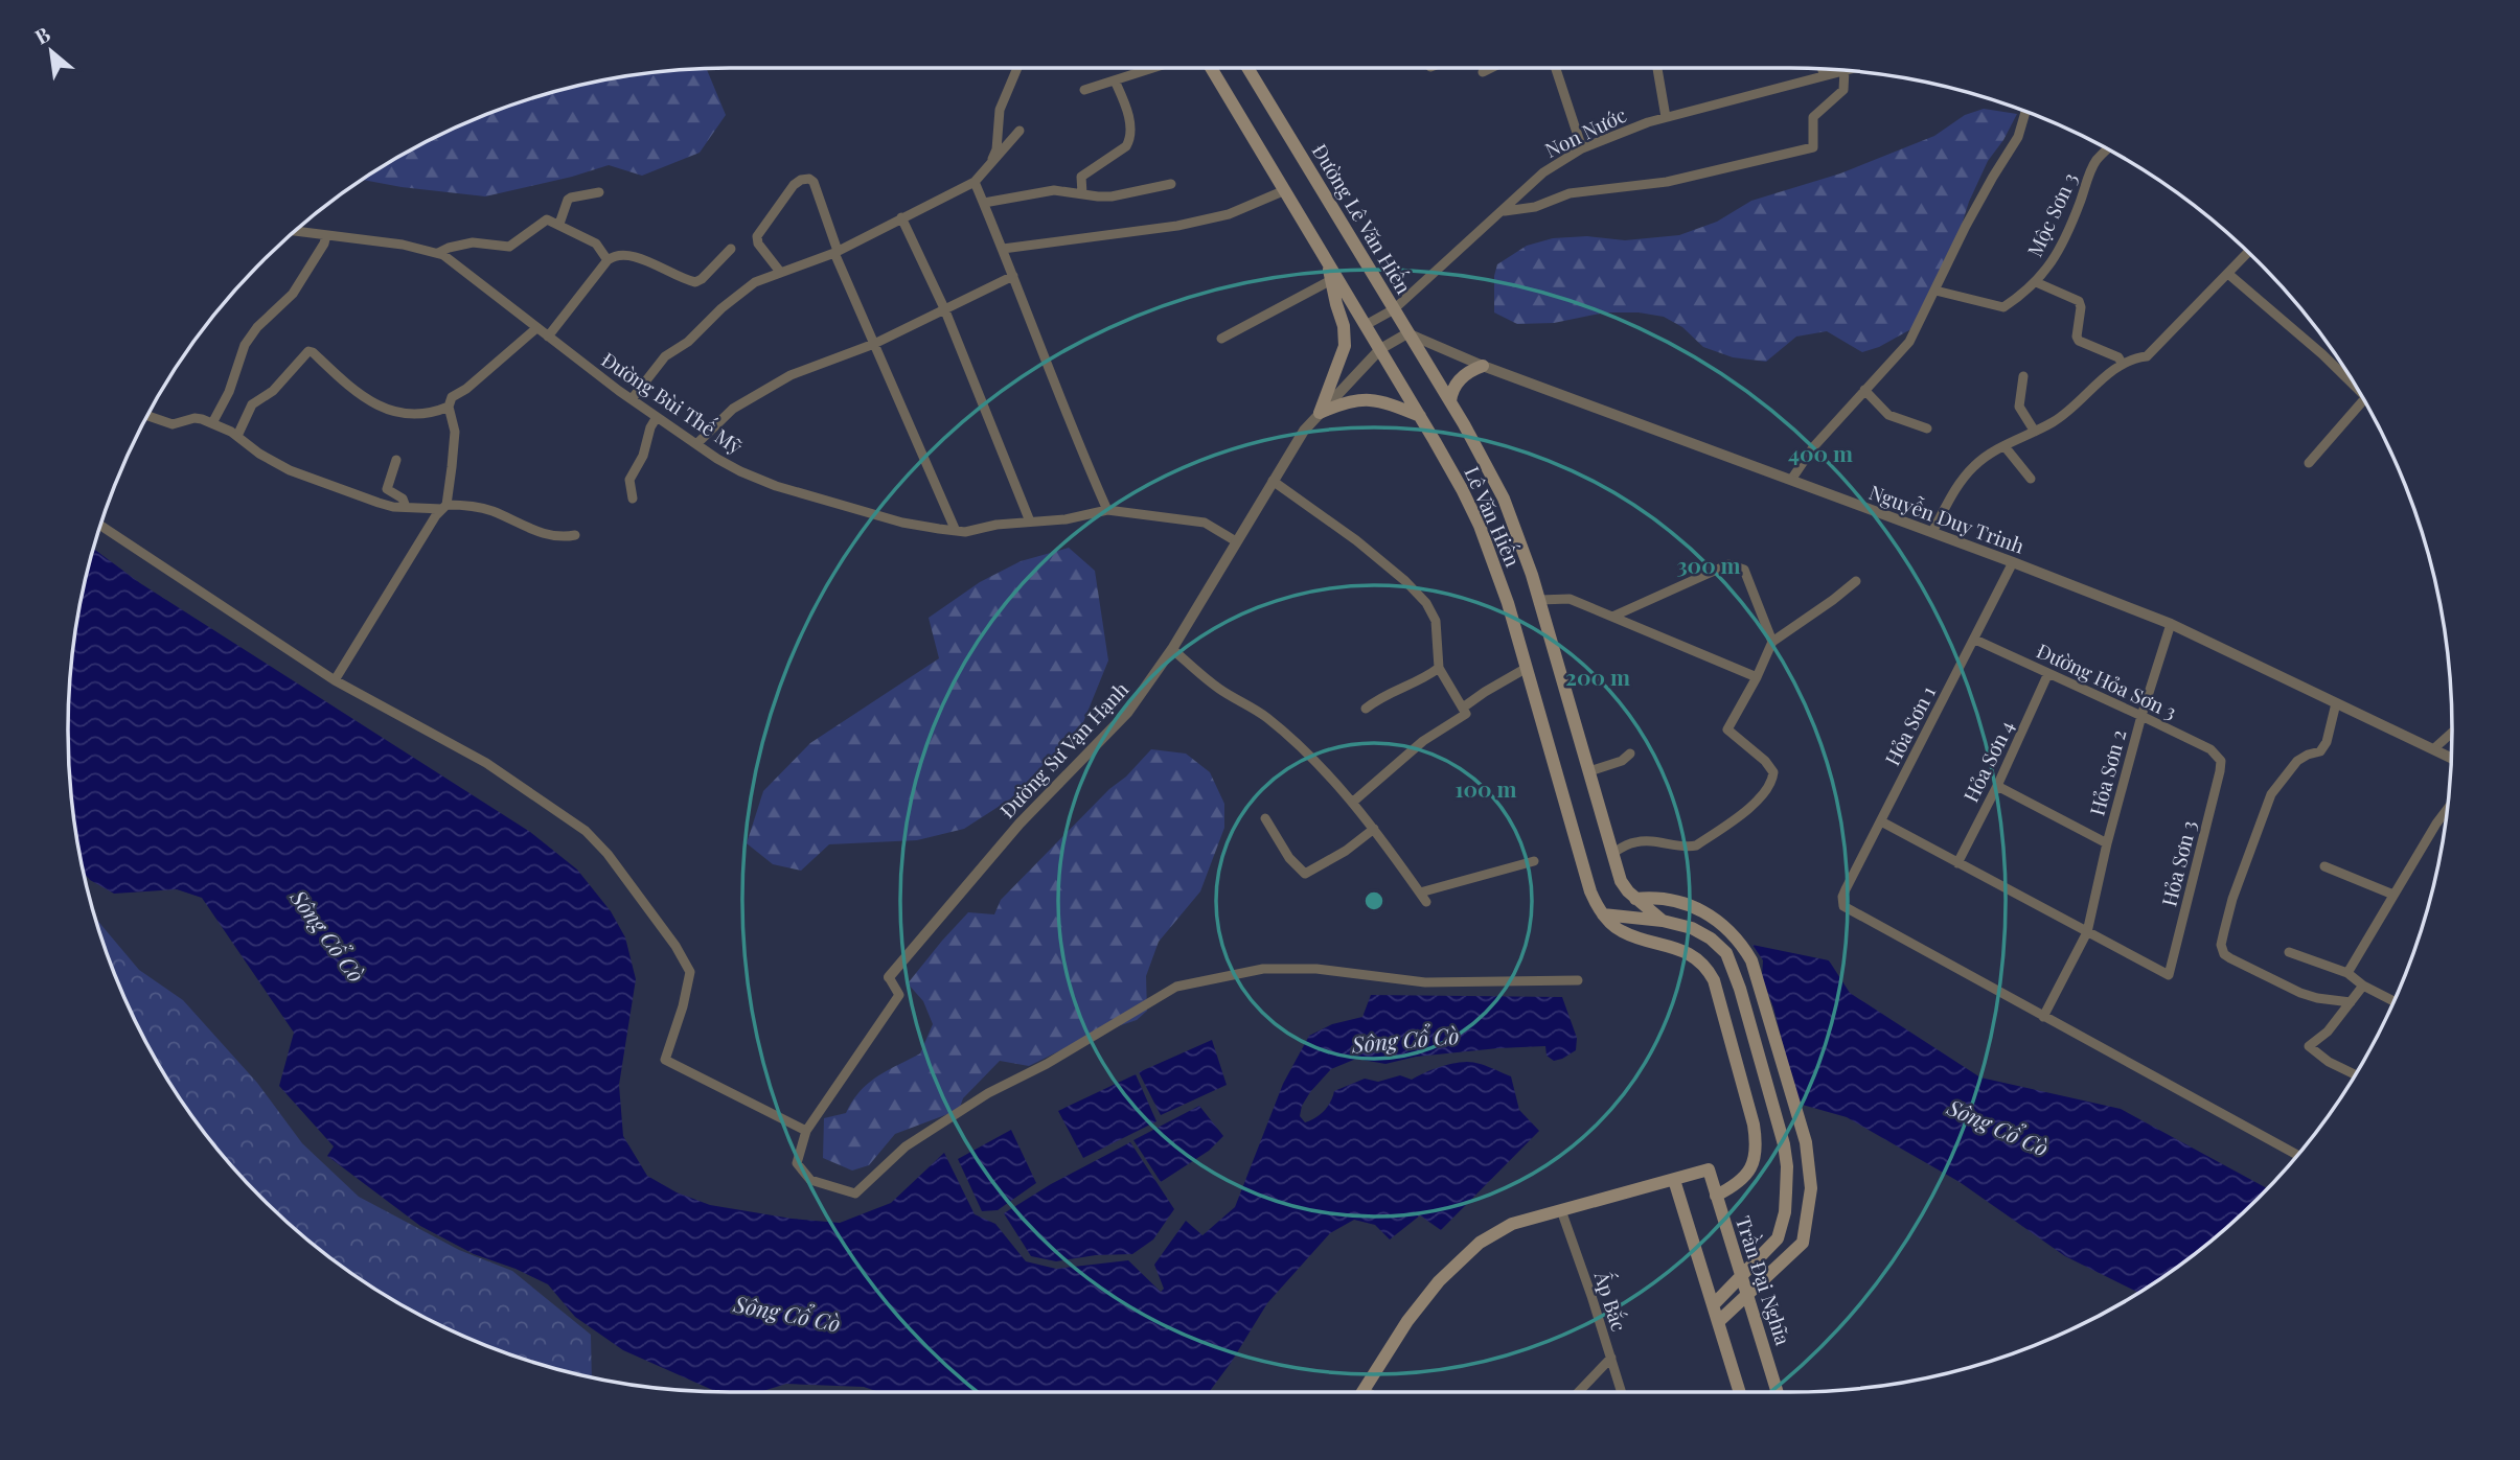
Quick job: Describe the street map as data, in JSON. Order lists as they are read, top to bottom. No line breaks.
{"streets":{"main road":["Đường Lê Văn Hiến","Lê Văn Hiến","Trần Đại Nghĩa"],"street":["Non Nước","Mộc Sơn 3","Đường Bùi Thế Mỹ","Nguyễn Duy Trinh","Đường Hỏa Sơn 3","Hỏa Sơn 1","Đường Sư Vạn Hạnh","Hỏa Sơn 4","Hỏa Sơn 2","Hỏa Sơn 3","Ấp Bắc"]},"crossings":[["Non Nước","Đường Lê Văn Hiến"],["Non Nước","Lê Văn Hiến"],["Đường Lê Văn Hiến","Lê Văn Hiến"],["Đường Lê Văn Hiến","Nguyễn Duy Trinh"],["Đường Lê Văn Hiến","Đường Sư Vạn Hạnh"],["Đường Bùi Thế Mỹ","Đường Sư Vạn Hạnh"],["Lê Văn Hiến","Đường Sư Vạn Hạnh"],["Nguyễn Duy Trinh","Hỏa Sơn 1"],["Nguyễn Duy Trinh","Đường Sư Vạn Hạnh"],["Nguyễn Duy Trinh","Hỏa Sơn 2"],["Đường Hỏa Sơn 3","Hỏa Sơn 1"],["Đường Hỏa Sơn 3","Hỏa Sơn 4"],["Đường Hỏa Sơn 3","Hỏa Sơn 2"],["Đường Hỏa Sơn 3","Hỏa Sơn 3"],["Hỏa Sơn 1","Hỏa Sơn 2"],["Hỏa Sơn 2","Hỏa Sơn 3"]],"water":["Sông Cổ Cò"],"north":"top left","rings":["400 m","300 m","200 m","100 m"]}
